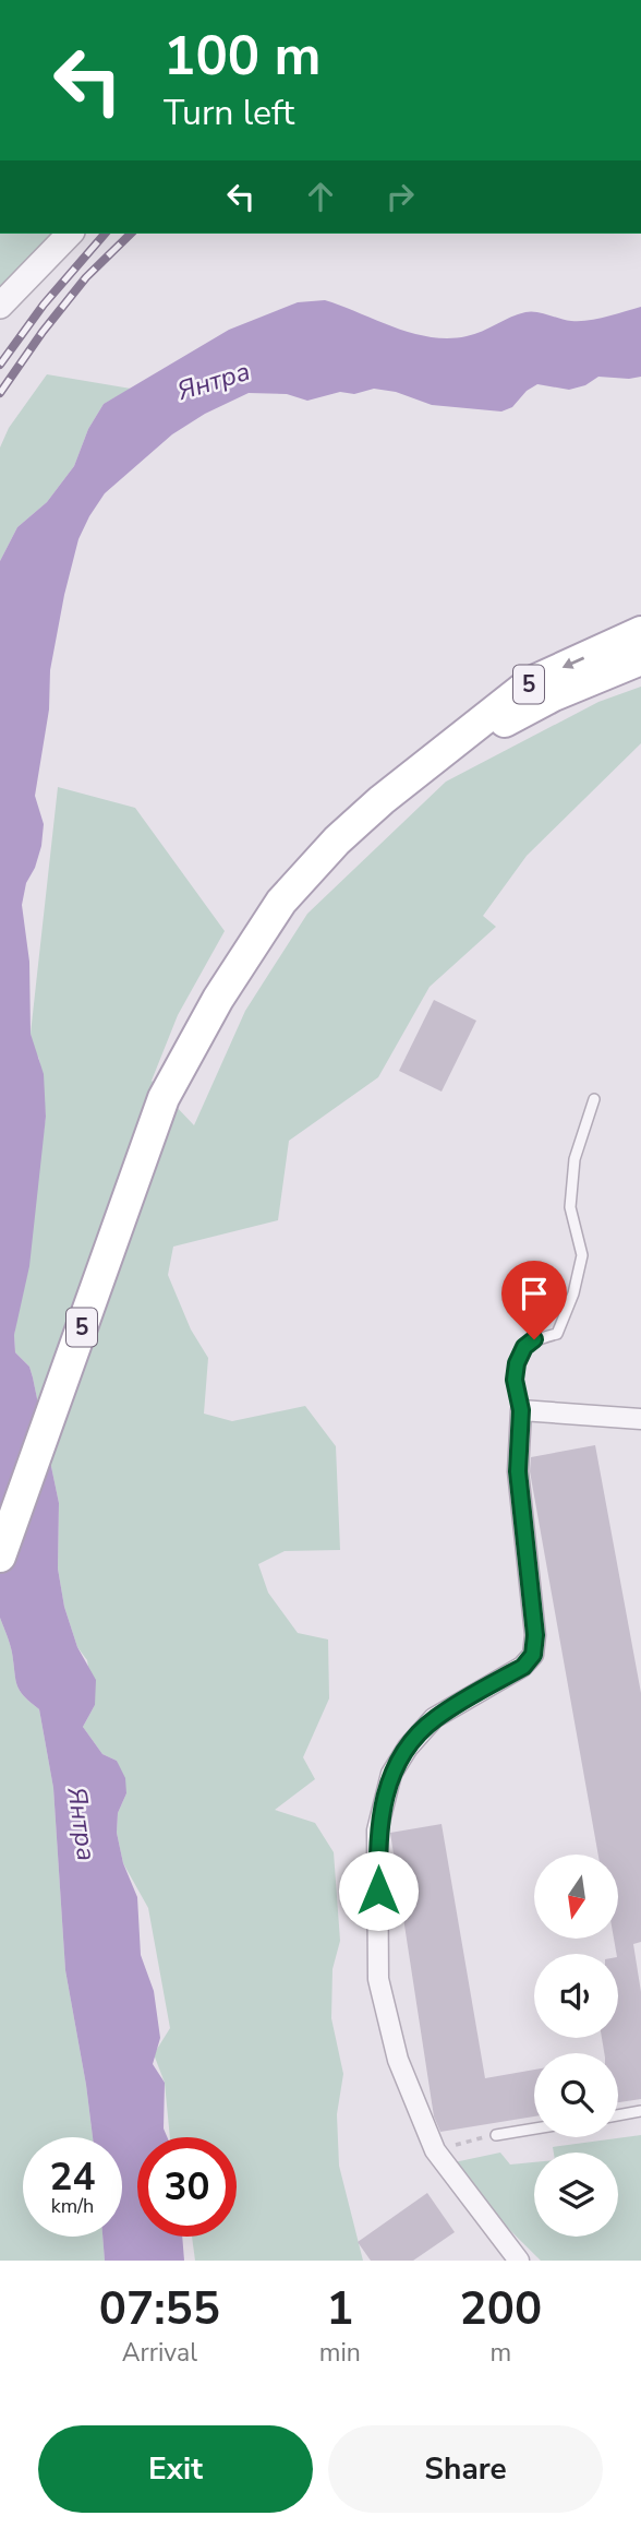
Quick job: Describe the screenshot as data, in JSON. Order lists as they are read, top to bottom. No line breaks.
{"streets":{"main road":["5"]},"water":["Янтра"],"north":"bottom","page":{"turn":["100 m","Turn left"],"speed":"24 km/h","limit":"30","eta":["07:55","Arrival","1","min","200","m"],"buttons":["Exit","Share"]}}
